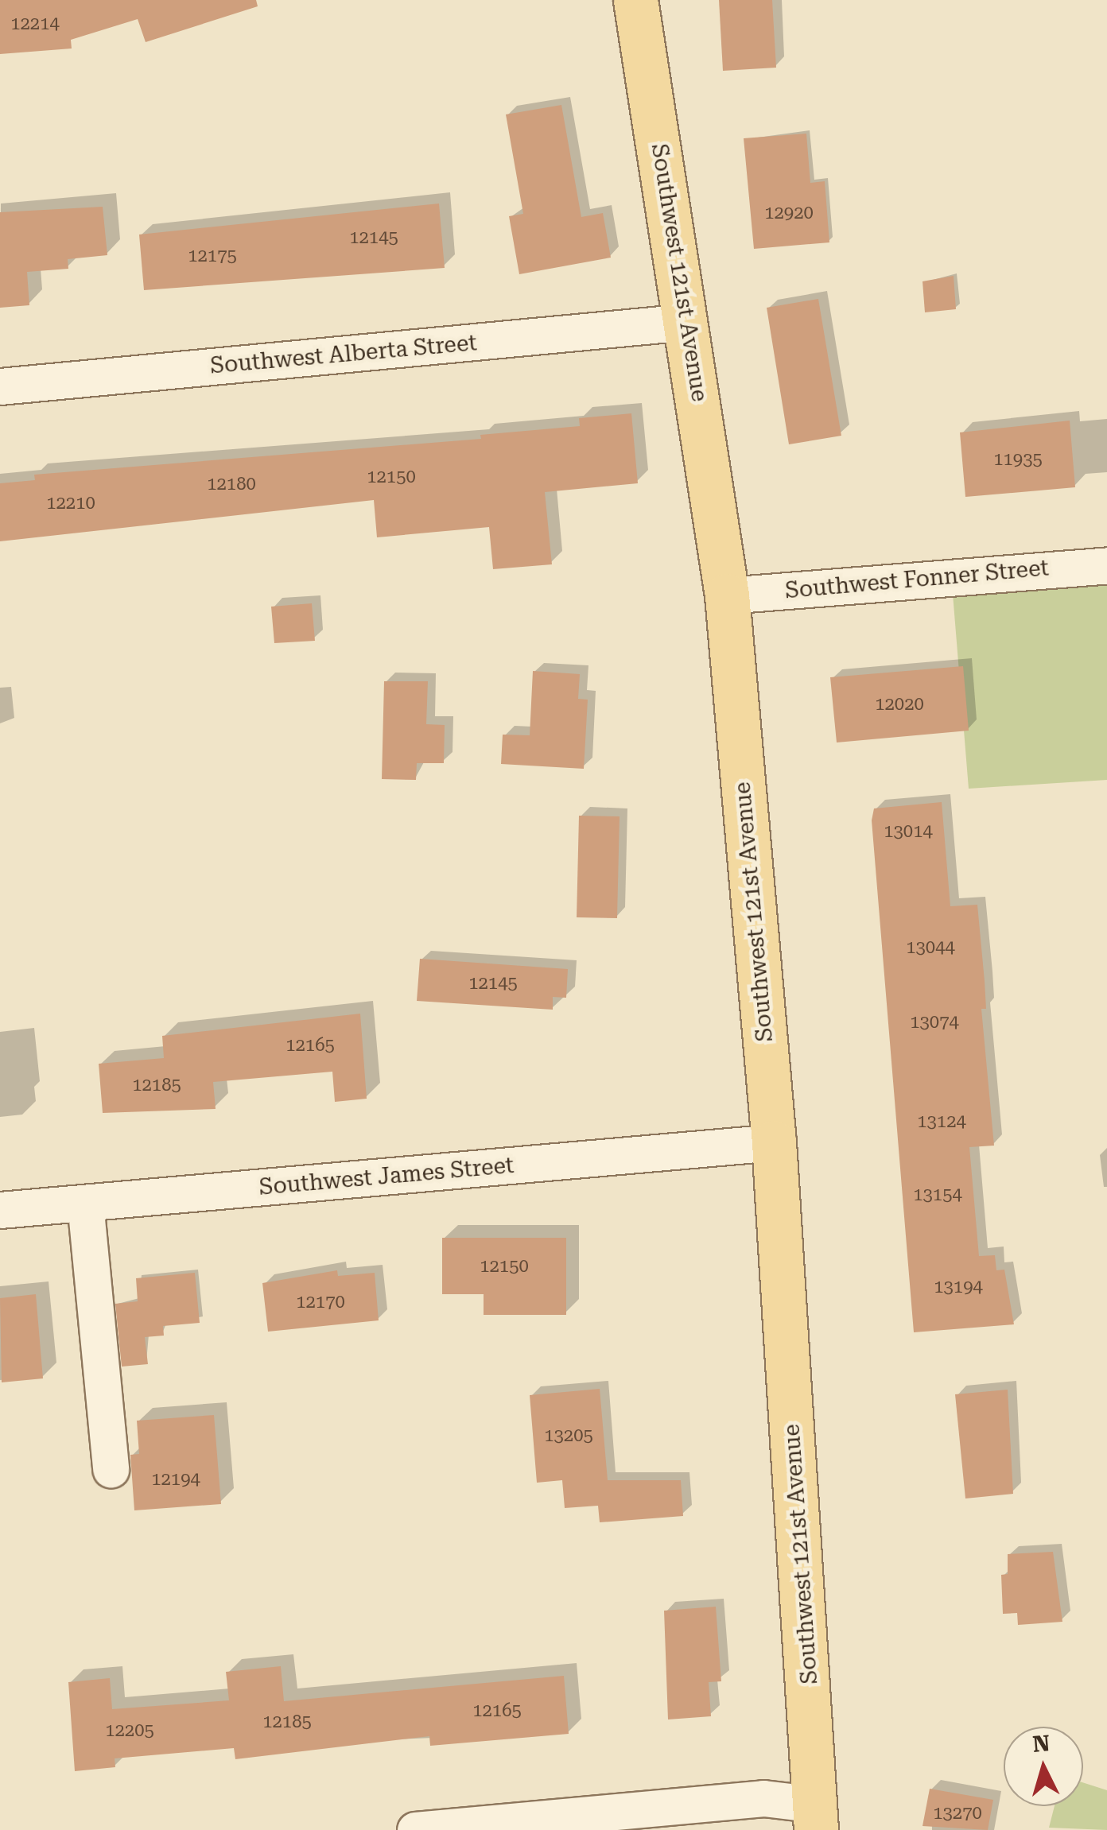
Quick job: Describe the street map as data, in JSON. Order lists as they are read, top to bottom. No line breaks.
{"streets":{"main road":["Southwest 121st Avenue"],"street":["Southwest Alberta Street","Southwest Fonner Street","Southwest James Street"]},"crossings":[["Southwest 121st Avenue","Southwest Alberta Street"],["Southwest 121st Avenue","Southwest Fonner Street"],["Southwest 121st Avenue","Southwest James Street"]],"house_numbers":["12214","12920","12145","12175","11935","12150","12180","12210","12020","13014","13044","12145","13074","12165","12185","13124","13154","12150","13194","12170","13205","12194","12165","12185","12205","13270"],"north":"top"}
